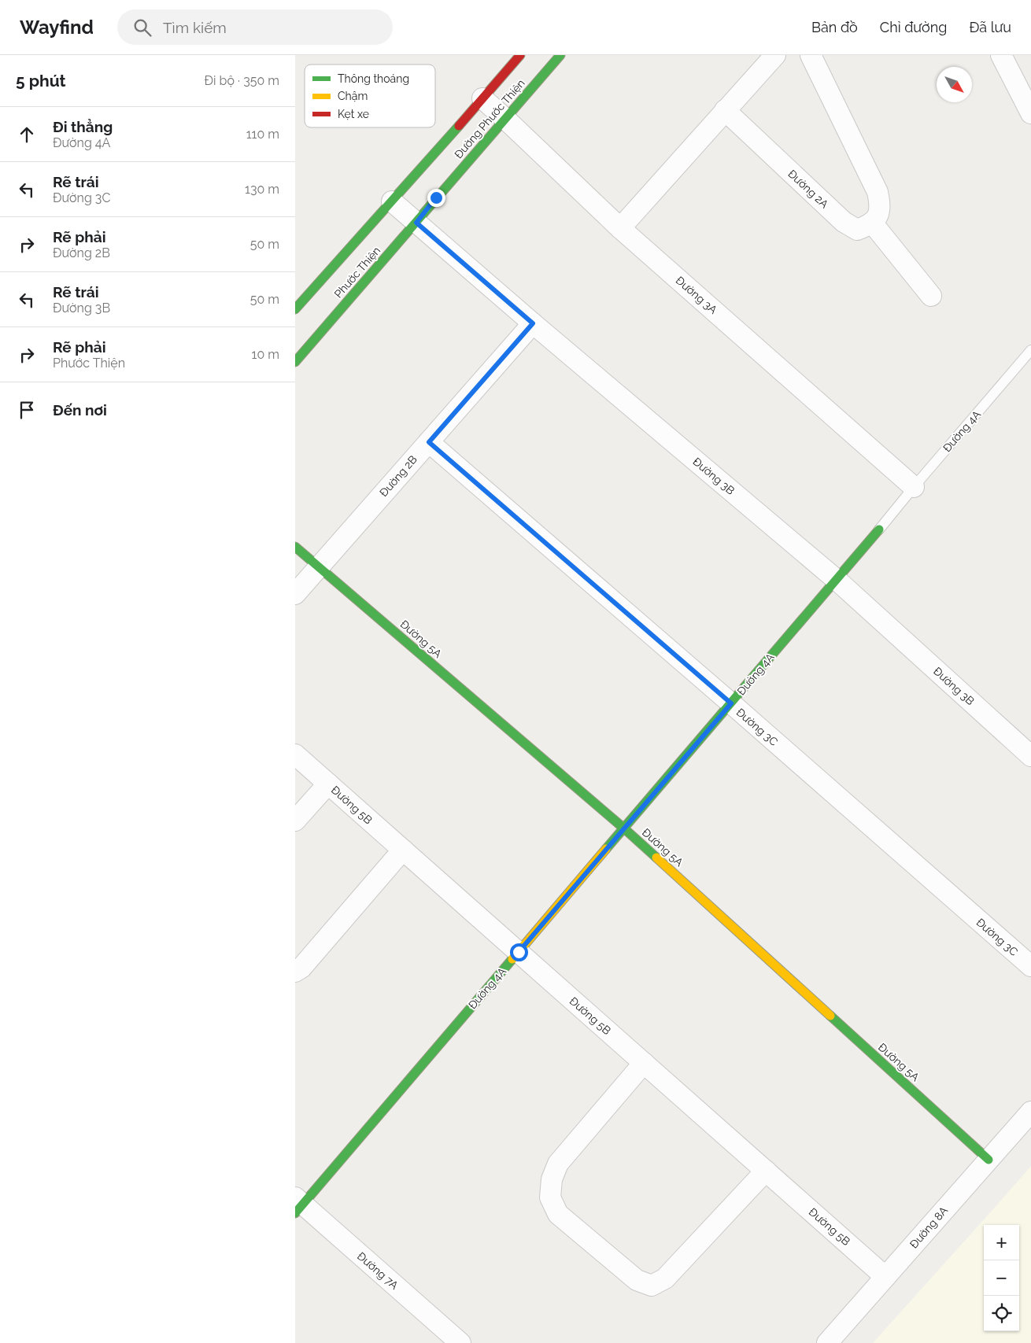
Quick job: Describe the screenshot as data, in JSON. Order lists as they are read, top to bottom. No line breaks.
{"streets":{"street":["Đường Phước Thiện","Đường 2A","Phước Thiện","Đường 3A","Đường 4A","Đường 2B","Đường 3B","Đường 5A","Đường 3C","Đường 5B","Đường 8A","Đường 7A"]},"crossings":[["Đường Phước Thiện","Phước Thiện"],["Đường Phước Thiện","Đường 3A"],["Phước Thiện","Đường 3B"],["Đường 3A","Đường 4A"],["Đường 4A","Đường 3B"],["Đường 4A","Đường 5A"],["Đường 4A","Đường 3C"],["Đường 4A","Đường 5B"],["Đường 4A","Đường 7A"],["Đường 2B","Đường 3B"],["Đường 2B","Đường 5A"],["Đường 2B","Đường 3C"],["Đường 5A","Đường 8A"],["Đường 5B","Đường 8A"]],"legend":["Thông thoáng","Chậm","Kẹt xe"],"north":"bottom right","page":{"header":"Wayfind","search":"Tìm kiếm","nav":["Bản đồ","Chỉ đường","Đã lưu"],"heading":["5 phút","Đi bộ · 350 m"],"list":[["Đi thẳng","Đường 4A","110 m"],["Rẽ trái","Đường 3C","130 m"],["Rẽ phải","Đường 2B","50 m"],["Rẽ trái","Đường 3B","50 m"],["Rẽ phải","Phước Thiện","10 m"],"Đến nơi"],"map_buttons":["+","−"]}}
